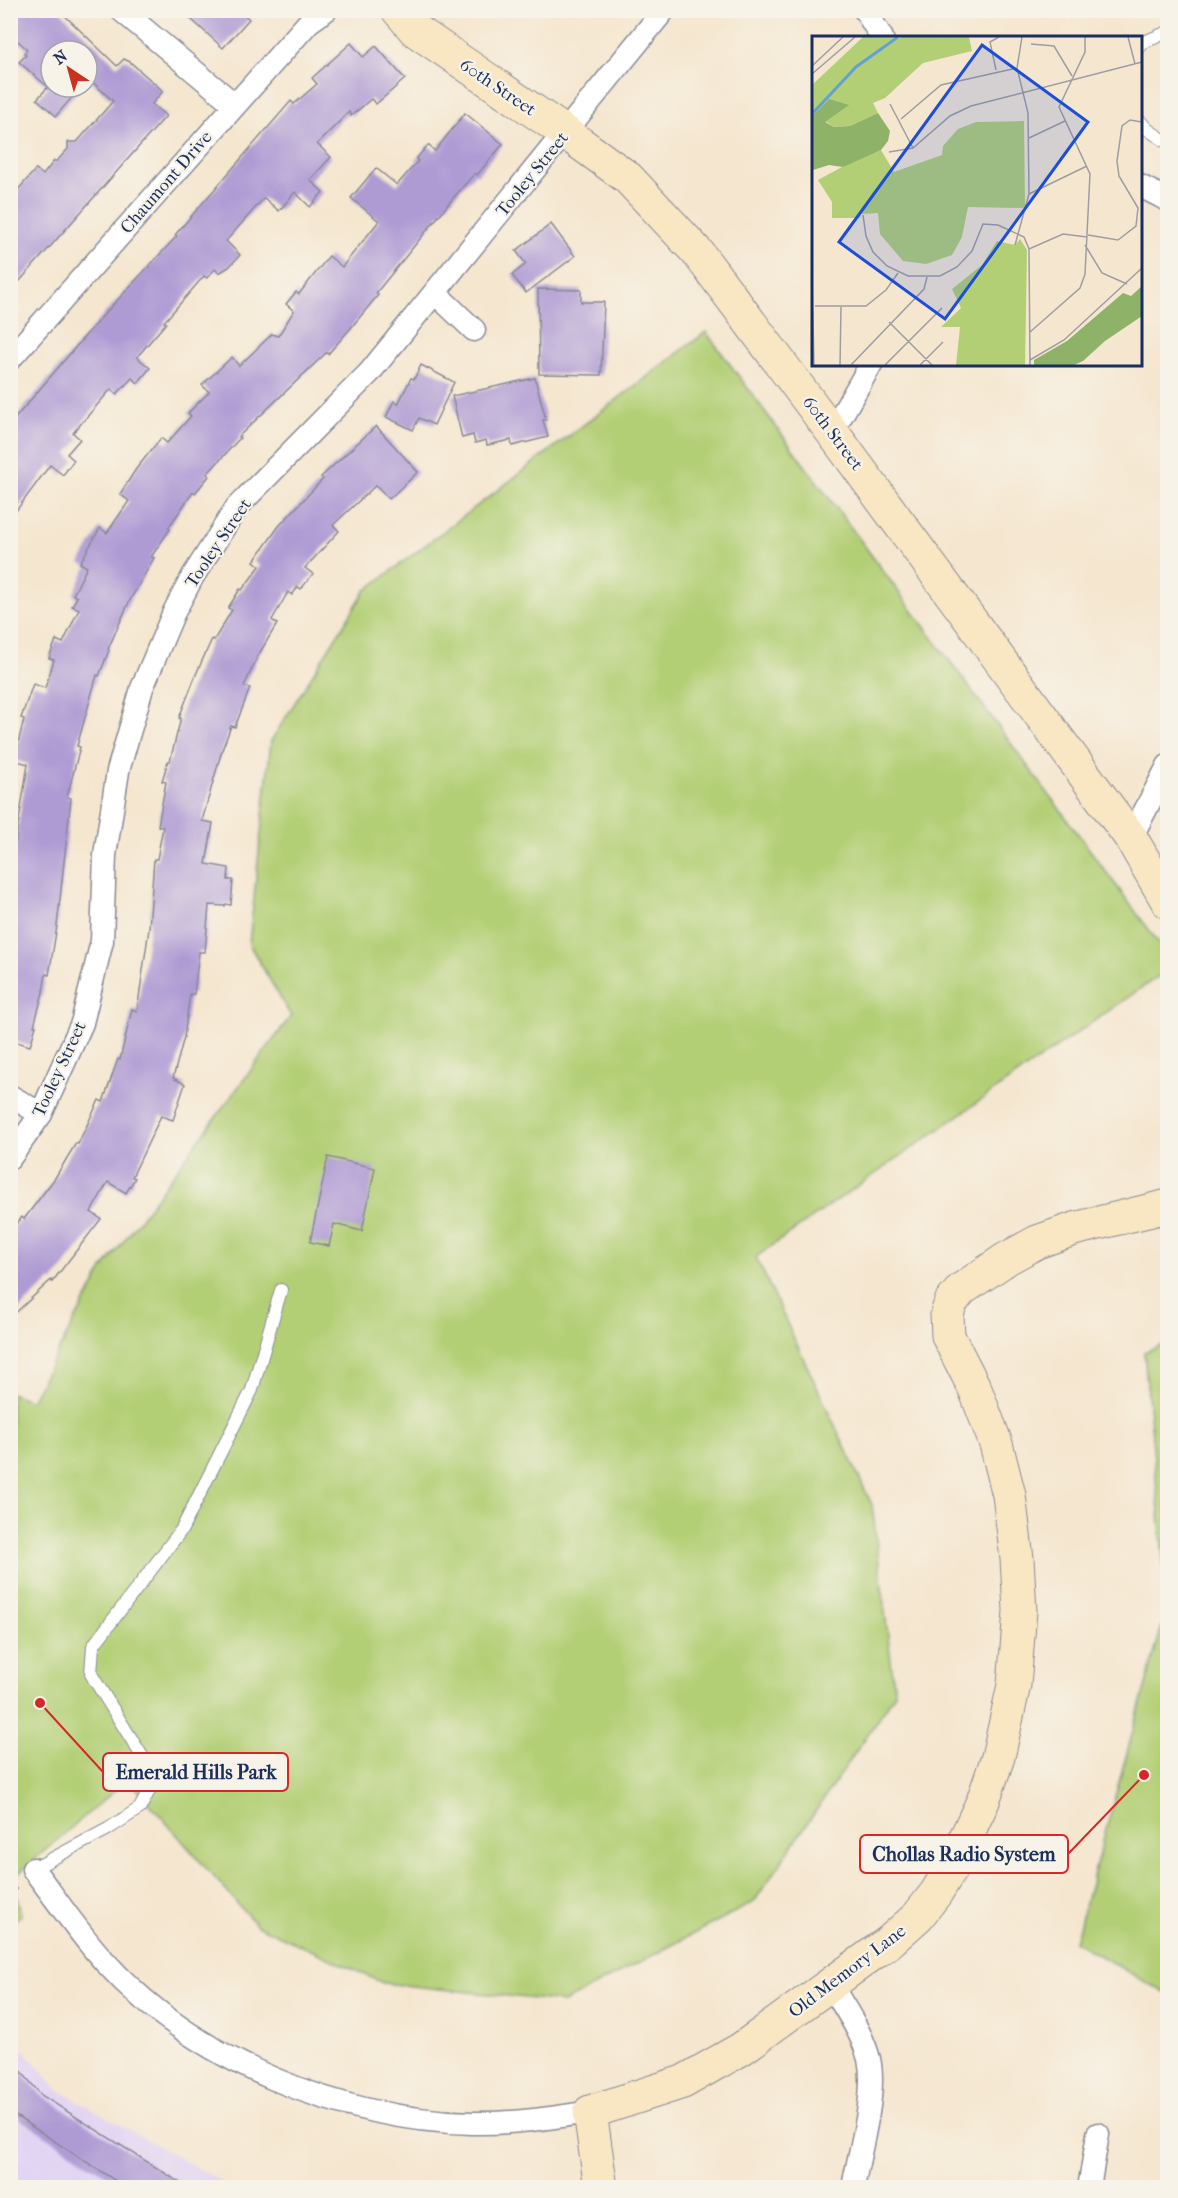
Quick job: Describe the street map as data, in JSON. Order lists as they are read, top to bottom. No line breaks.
{"streets":{"street":["60th Street","Tooley Street","Chaumont Drive","Old Memory Lane"]},"crossings":[["60th Street","Tooley Street"]],"places":["Emerald Hills Park","Chollas Radio System"],"north":"top left"}
